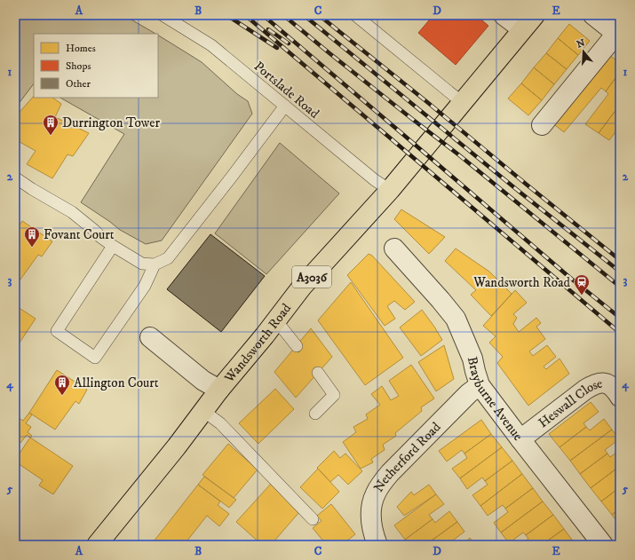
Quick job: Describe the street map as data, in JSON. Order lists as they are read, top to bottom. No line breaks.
{"streets":{"main road":["A3036","Wandsworth Road"],"street":["Brayburne Avenue","Heswall Close","Netherford Road"],"lane":["Portslade Road"]},"crossings":[["Portslade Road","Wandsworth Road"],["Brayburne Avenue","Heswall Close"],["Brayburne Avenue","Netherford Road"]],"places":{"building":["Durrington Tower","Fovant Court","Allington Court"],"station":["Wandsworth Road"]},"legend":["Homes","Shops","Other"],"north":"top","grid":{"columns":["A","B","C","D","E"],"rows":["1","2","3","4","5"]}}
